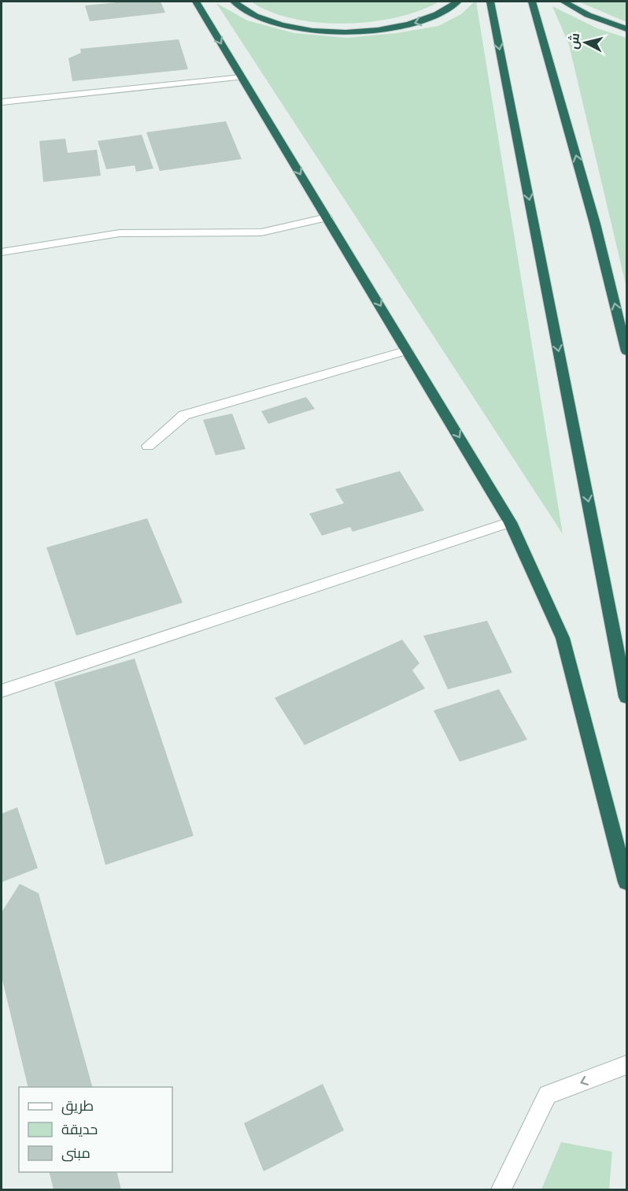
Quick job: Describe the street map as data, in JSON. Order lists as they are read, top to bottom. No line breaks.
{"legend":["طريق","حديقة","مبنى"],"north":"left"}
